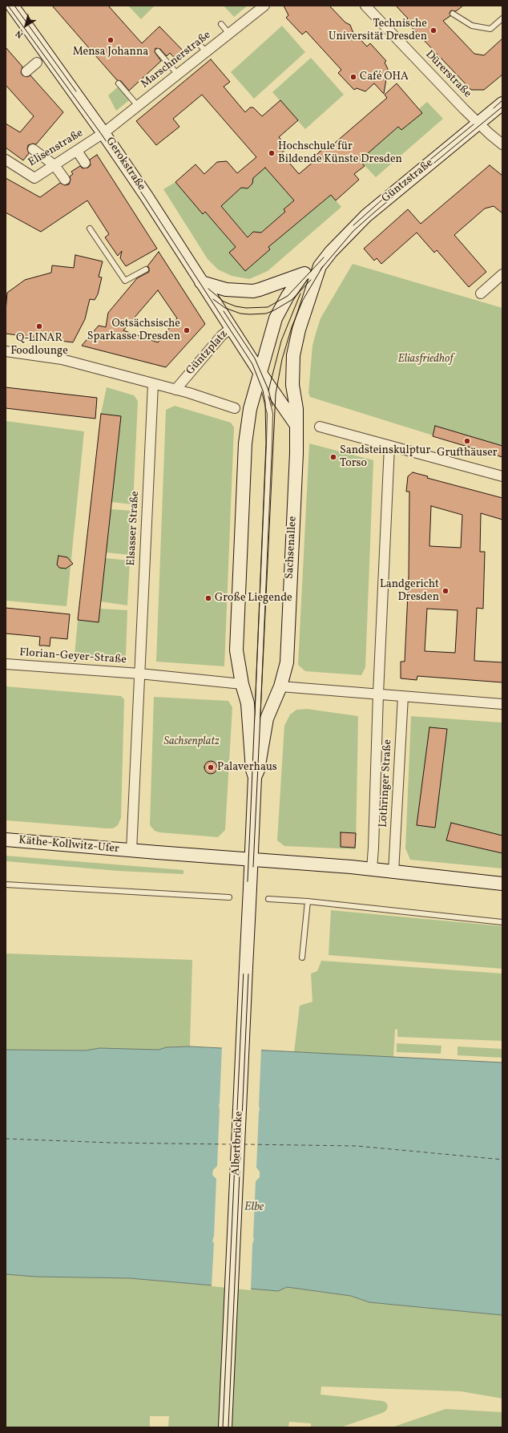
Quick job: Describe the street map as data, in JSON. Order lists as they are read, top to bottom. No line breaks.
{"streets":{"main road":["Gerokstraße","Güntzstraße","Güntzplatz","Sachsenallee","Käthe-Kollwitz-Ufer","Albertbrücke"],"street":["Marschnerstraße","Dürerstraße","Elisenstraße","Elsasser Straße","Florian-Geyer-Straße","Lothringer Straße"]},"crossings":[["Marschnerstraße","Elisenstraße"],["Marschnerstraße","Gerokstraße"],["Dürerstraße","Güntzstraße"],["Elisenstraße","Gerokstraße"],["Gerokstraße","Güntzstraße"],["Gerokstraße","Güntzplatz"],["Güntzstraße","Güntzplatz"],["Güntzstraße","Sachsenallee"],["Güntzplatz","Sachsenallee"],["Elsasser Straße","Florian-Geyer-Straße"]],"water":["Elbe"],"parks":["Eliasfriedhof","Sachsenplatz"],"places":["Technische Universität Dresden","Mensa Johanna","Café OHA","Hochschule für Bildende Künste Dresden","Q-LINAR Foodlounge","Ostsächsische Sparkasse Dresden","Grufthäuser","Sandsteinskulptur Torso","Landgericht Dresden","Große Liegende","Palaverhaus"],"north":"bottom left"}
